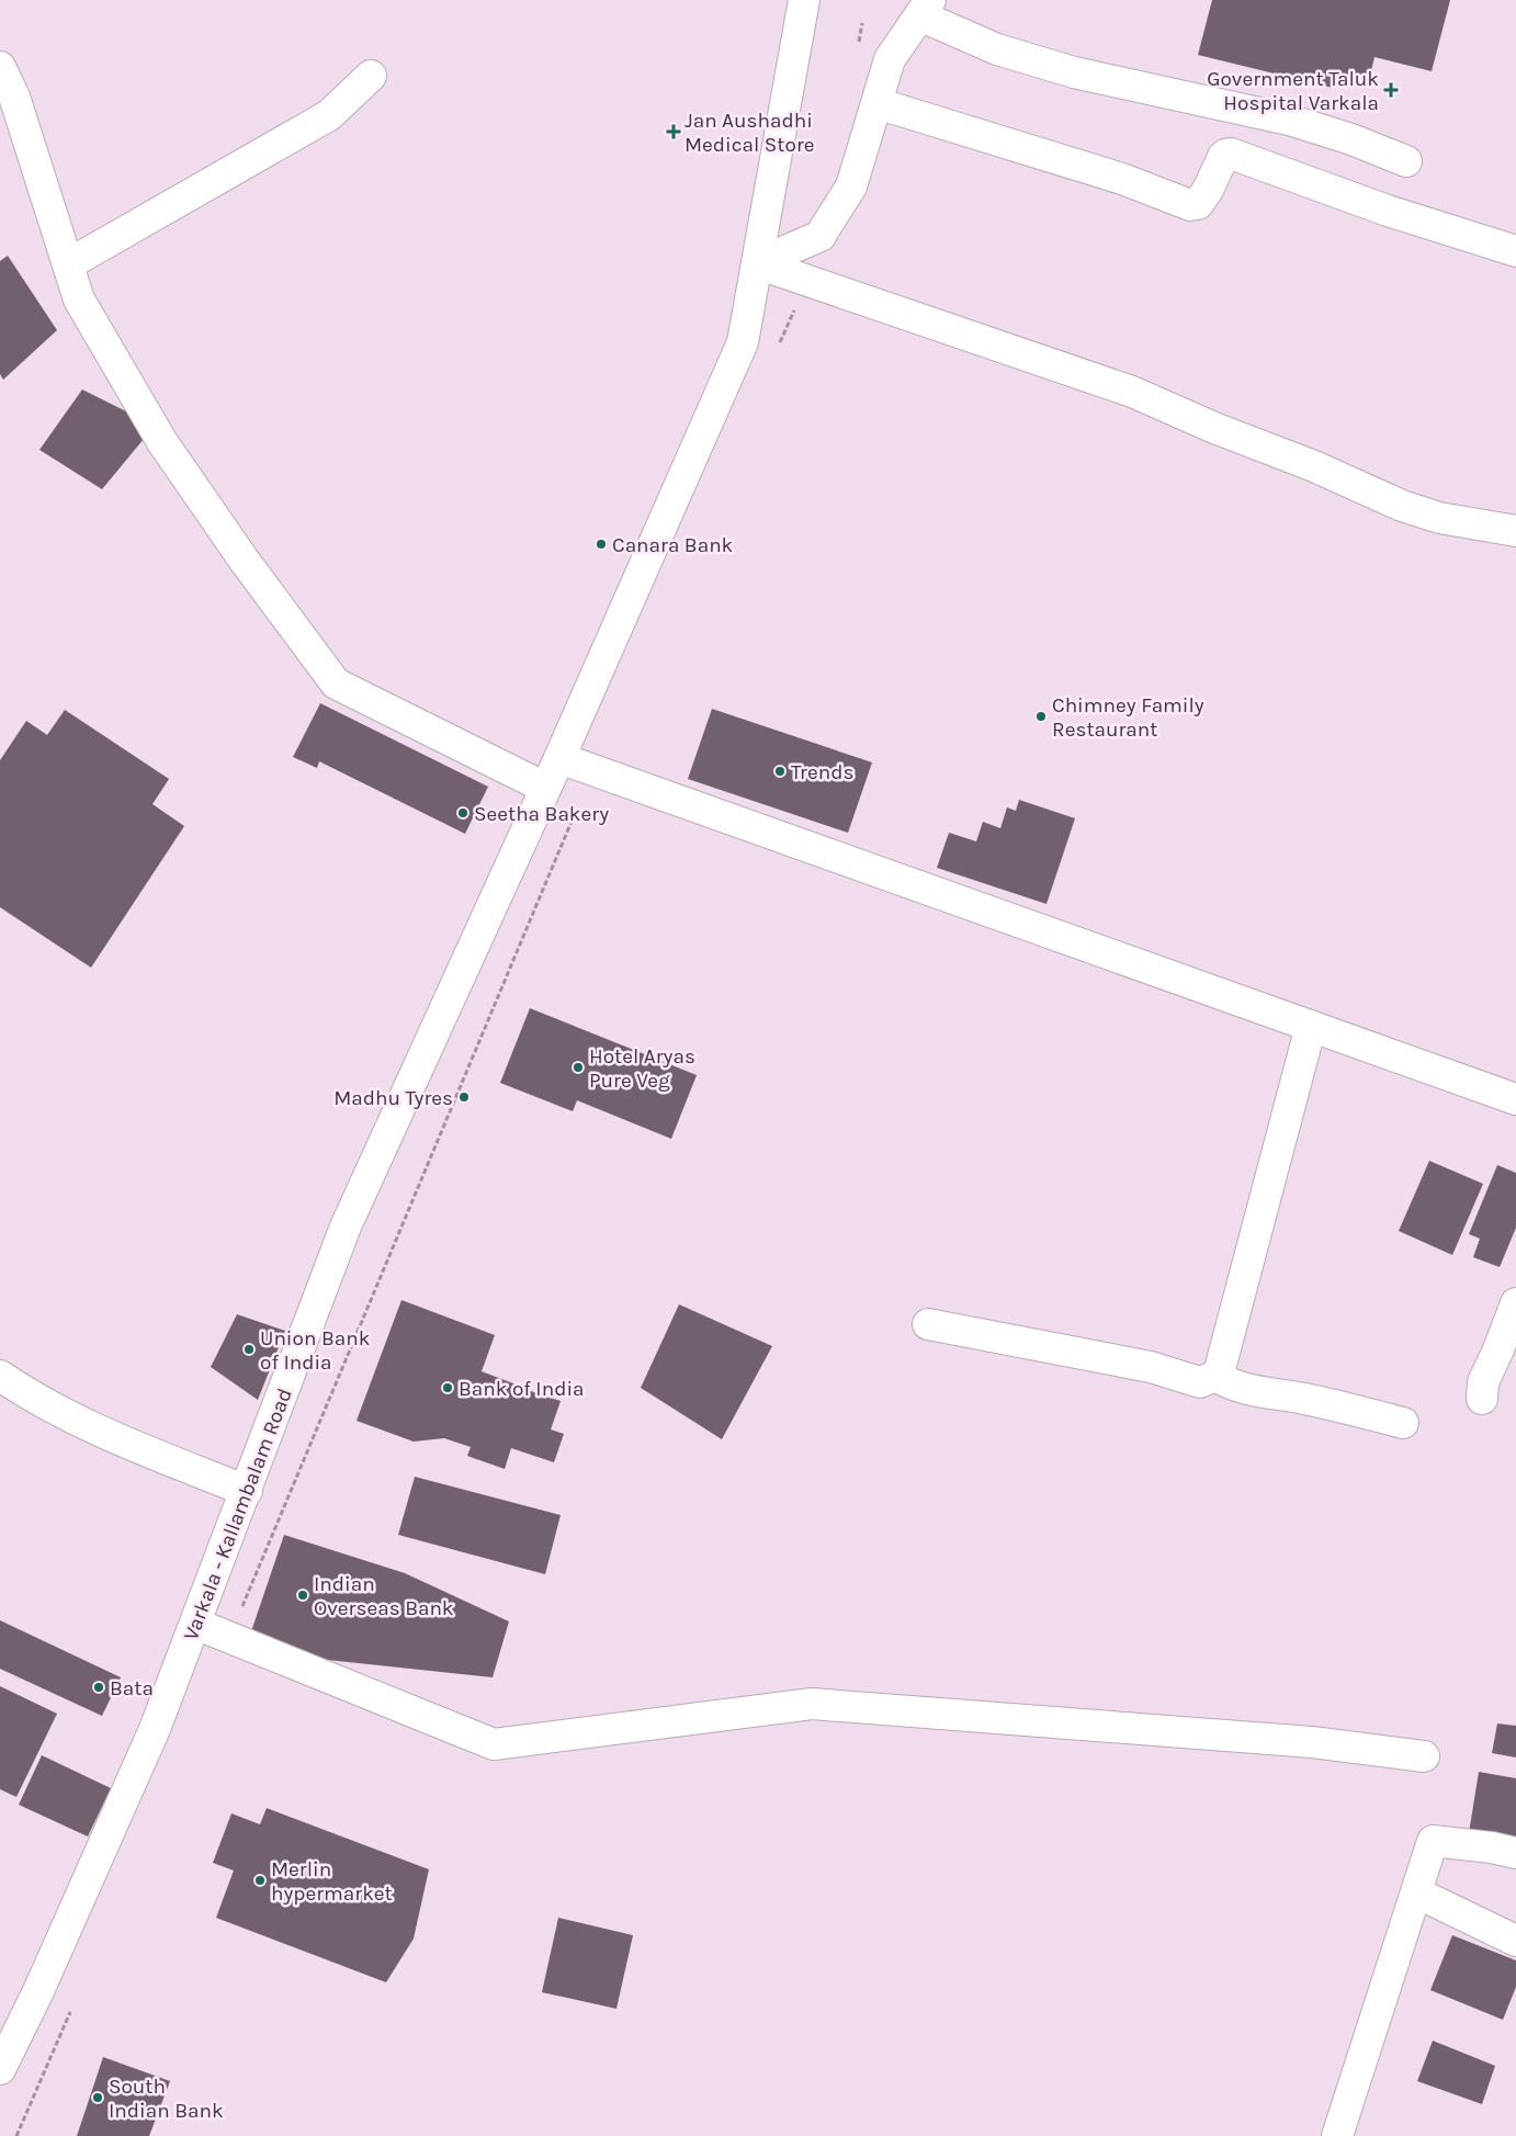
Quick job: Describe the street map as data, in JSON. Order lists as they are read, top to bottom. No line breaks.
{"streets":{"street":["Varkala - Kallambalam Road"]},"places":{"health":["Government Taluk Hospital Varkala","Jan Aushadhi Medical Store"],"other":["Canara Bank","Chimney Family Restaurant","Trends","Seetha Bakery","Hotel Aryas Pure Veg","Madhu Tyres","Union Bank of India","Bank of India","Indian Overseas Bank","Bata","Merlin hypermarket","South Indian Bank"]}}
